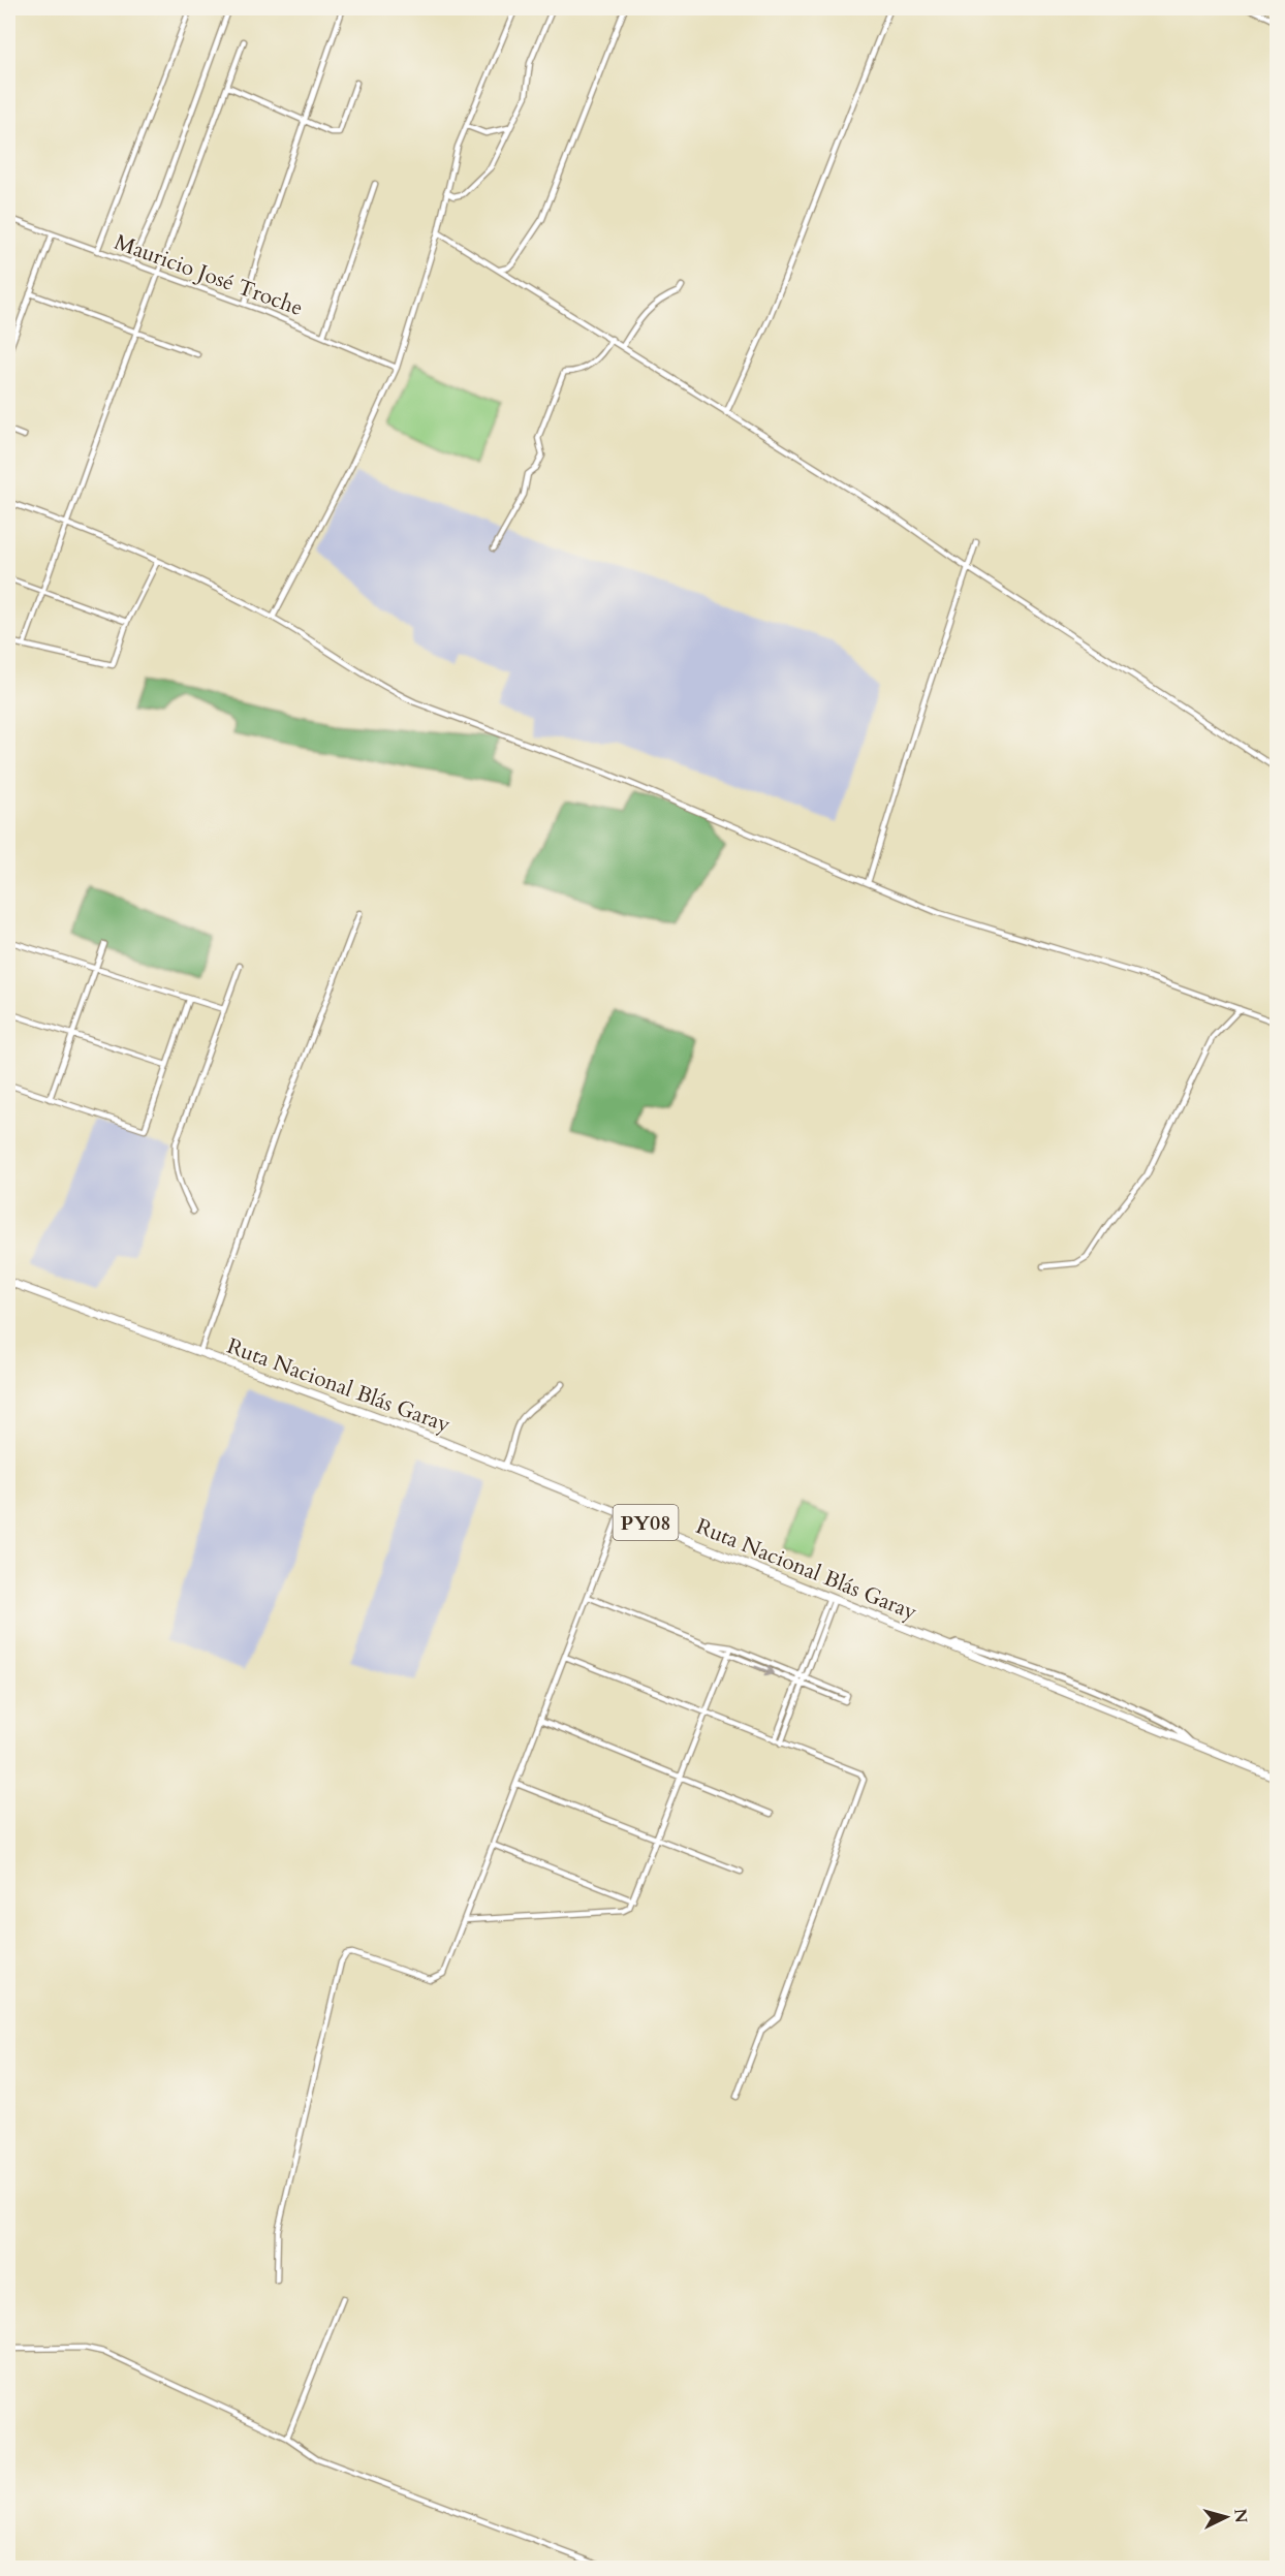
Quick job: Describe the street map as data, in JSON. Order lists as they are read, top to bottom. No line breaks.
{"streets":{"highway":["Ruta Nacional Blás Garay","PY08"],"street":["Mauricio José Troche"]},"north":"right"}
